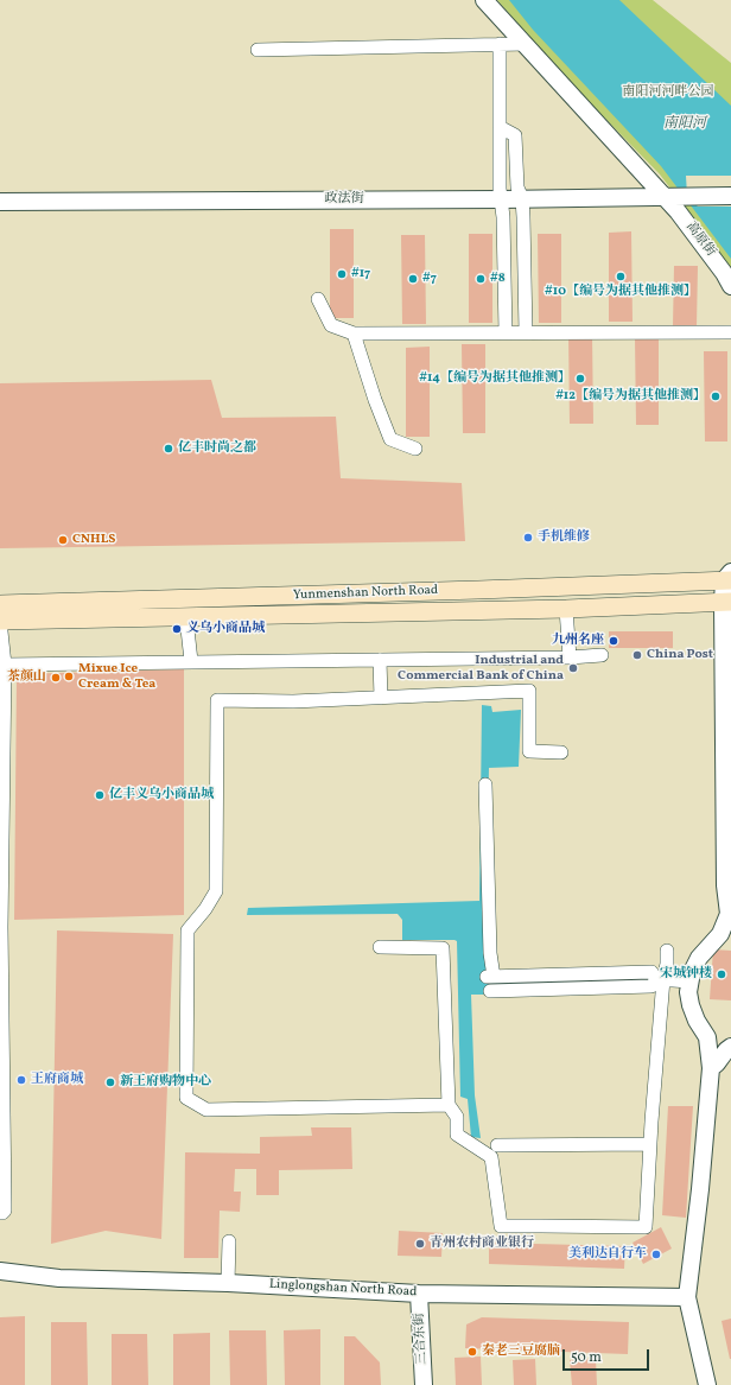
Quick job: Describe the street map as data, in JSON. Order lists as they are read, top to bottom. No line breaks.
{"streets":{"main road":["Yunmenshan North Road"],"street":["政法街","高原街","Linglongshan North Road","三合东街"]},"crossings":[["政法街","高原街"],["Linglongshan North Road","三合东街"]],"water":["南阳河"],"parks":["南阳河河畔公园"],"places":["#17","#10【编号为据其他推测】","#7","#8","#14【编号为据其他推测】","#12【编号为据其他推测】","亿丰时尚之都","手机维修","CNHLS","义乌小商品城","九州名座","China Post","Industrial and Commercial Bank of China","Mixue Ice Cream & Tea","茶颜山","亿丰义乌小商品城","宋城钟楼","王府商城","新王府购物中心","青州农村商业银行","美利达自行车","秦老三豆腐脑"],"scale_bar":"50 m"}
